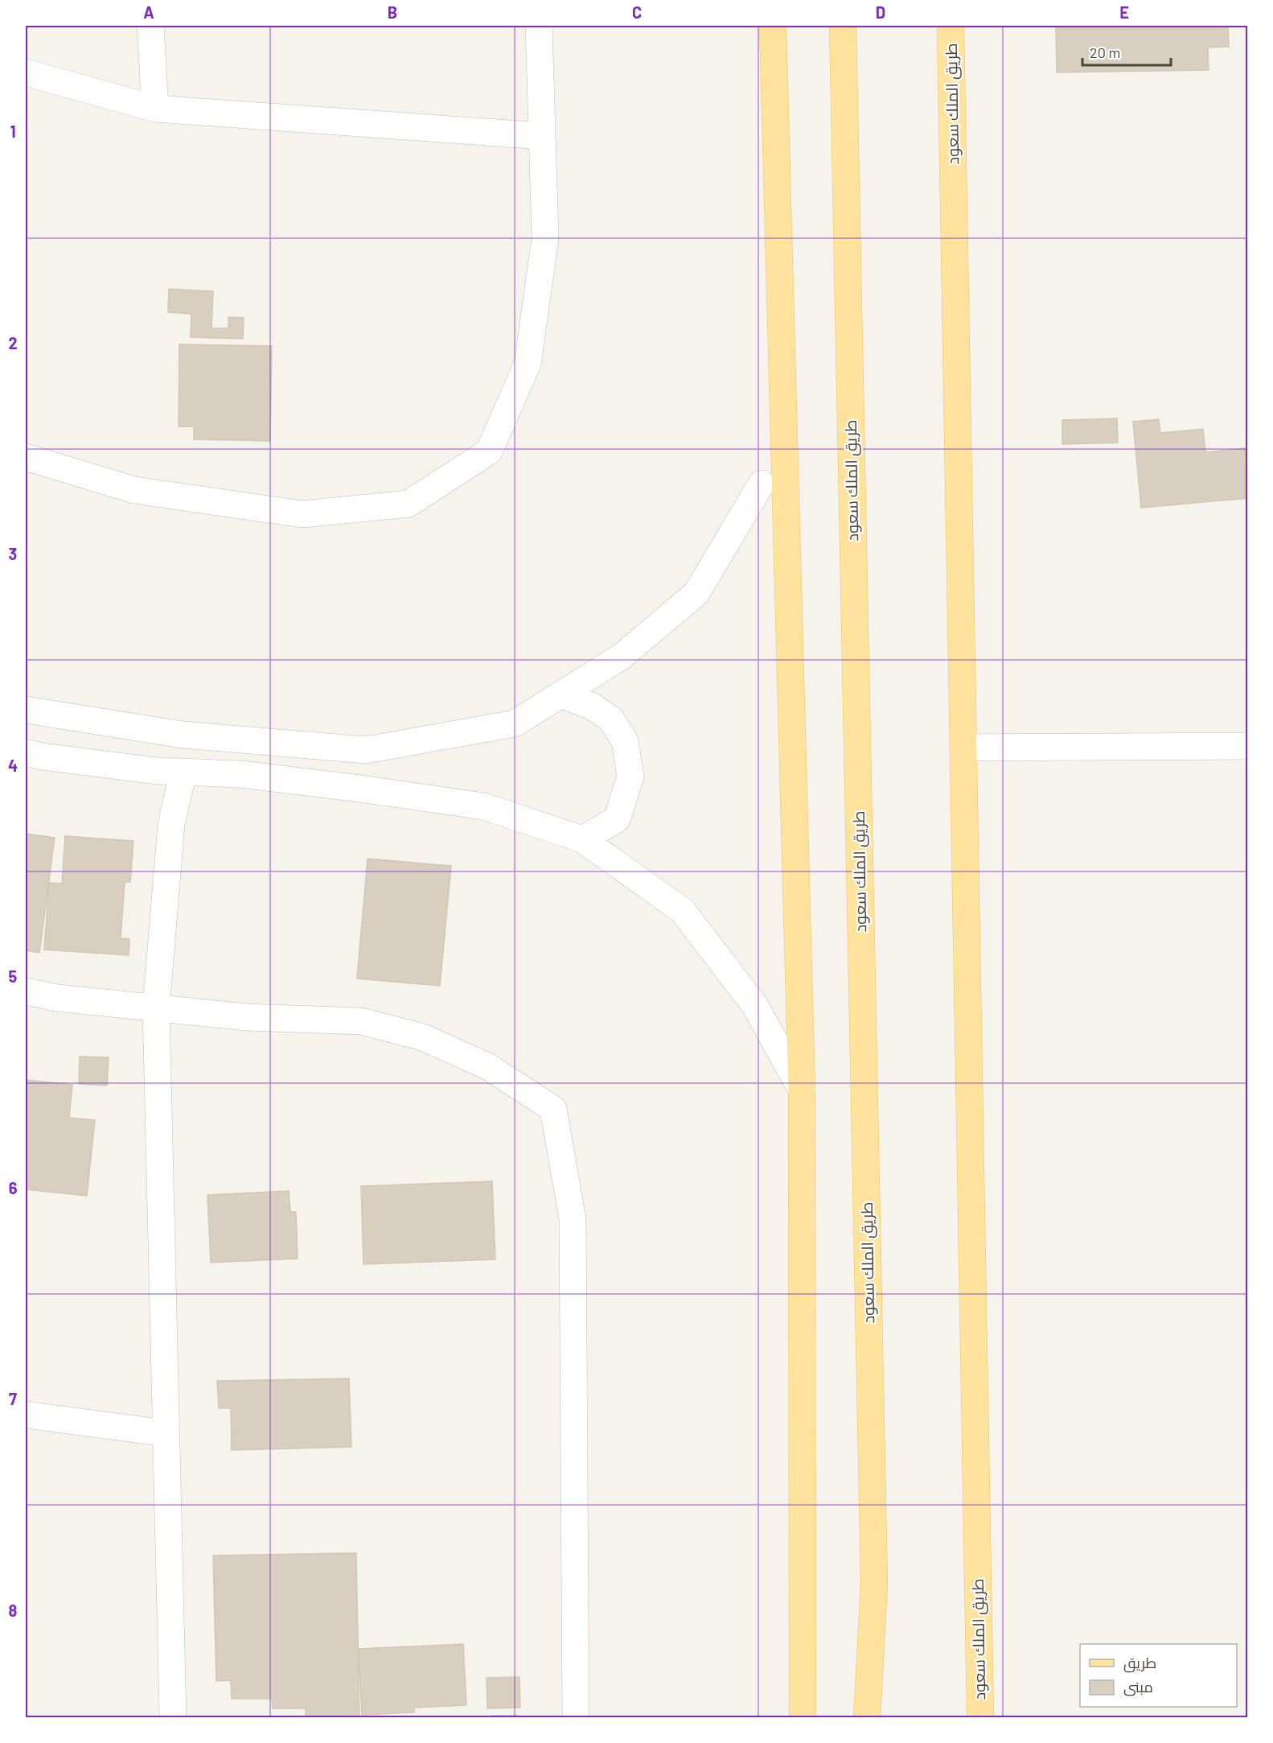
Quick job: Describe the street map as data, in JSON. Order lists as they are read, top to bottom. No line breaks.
{"streets":{"main road":["طريق الملك سعود"]},"legend":["طريق","مبنى"],"scale_bar":"20 m","grid":{"columns":["A","B","C","D","E"],"rows":["1","2","3","4","5","6","7","8"]}}
